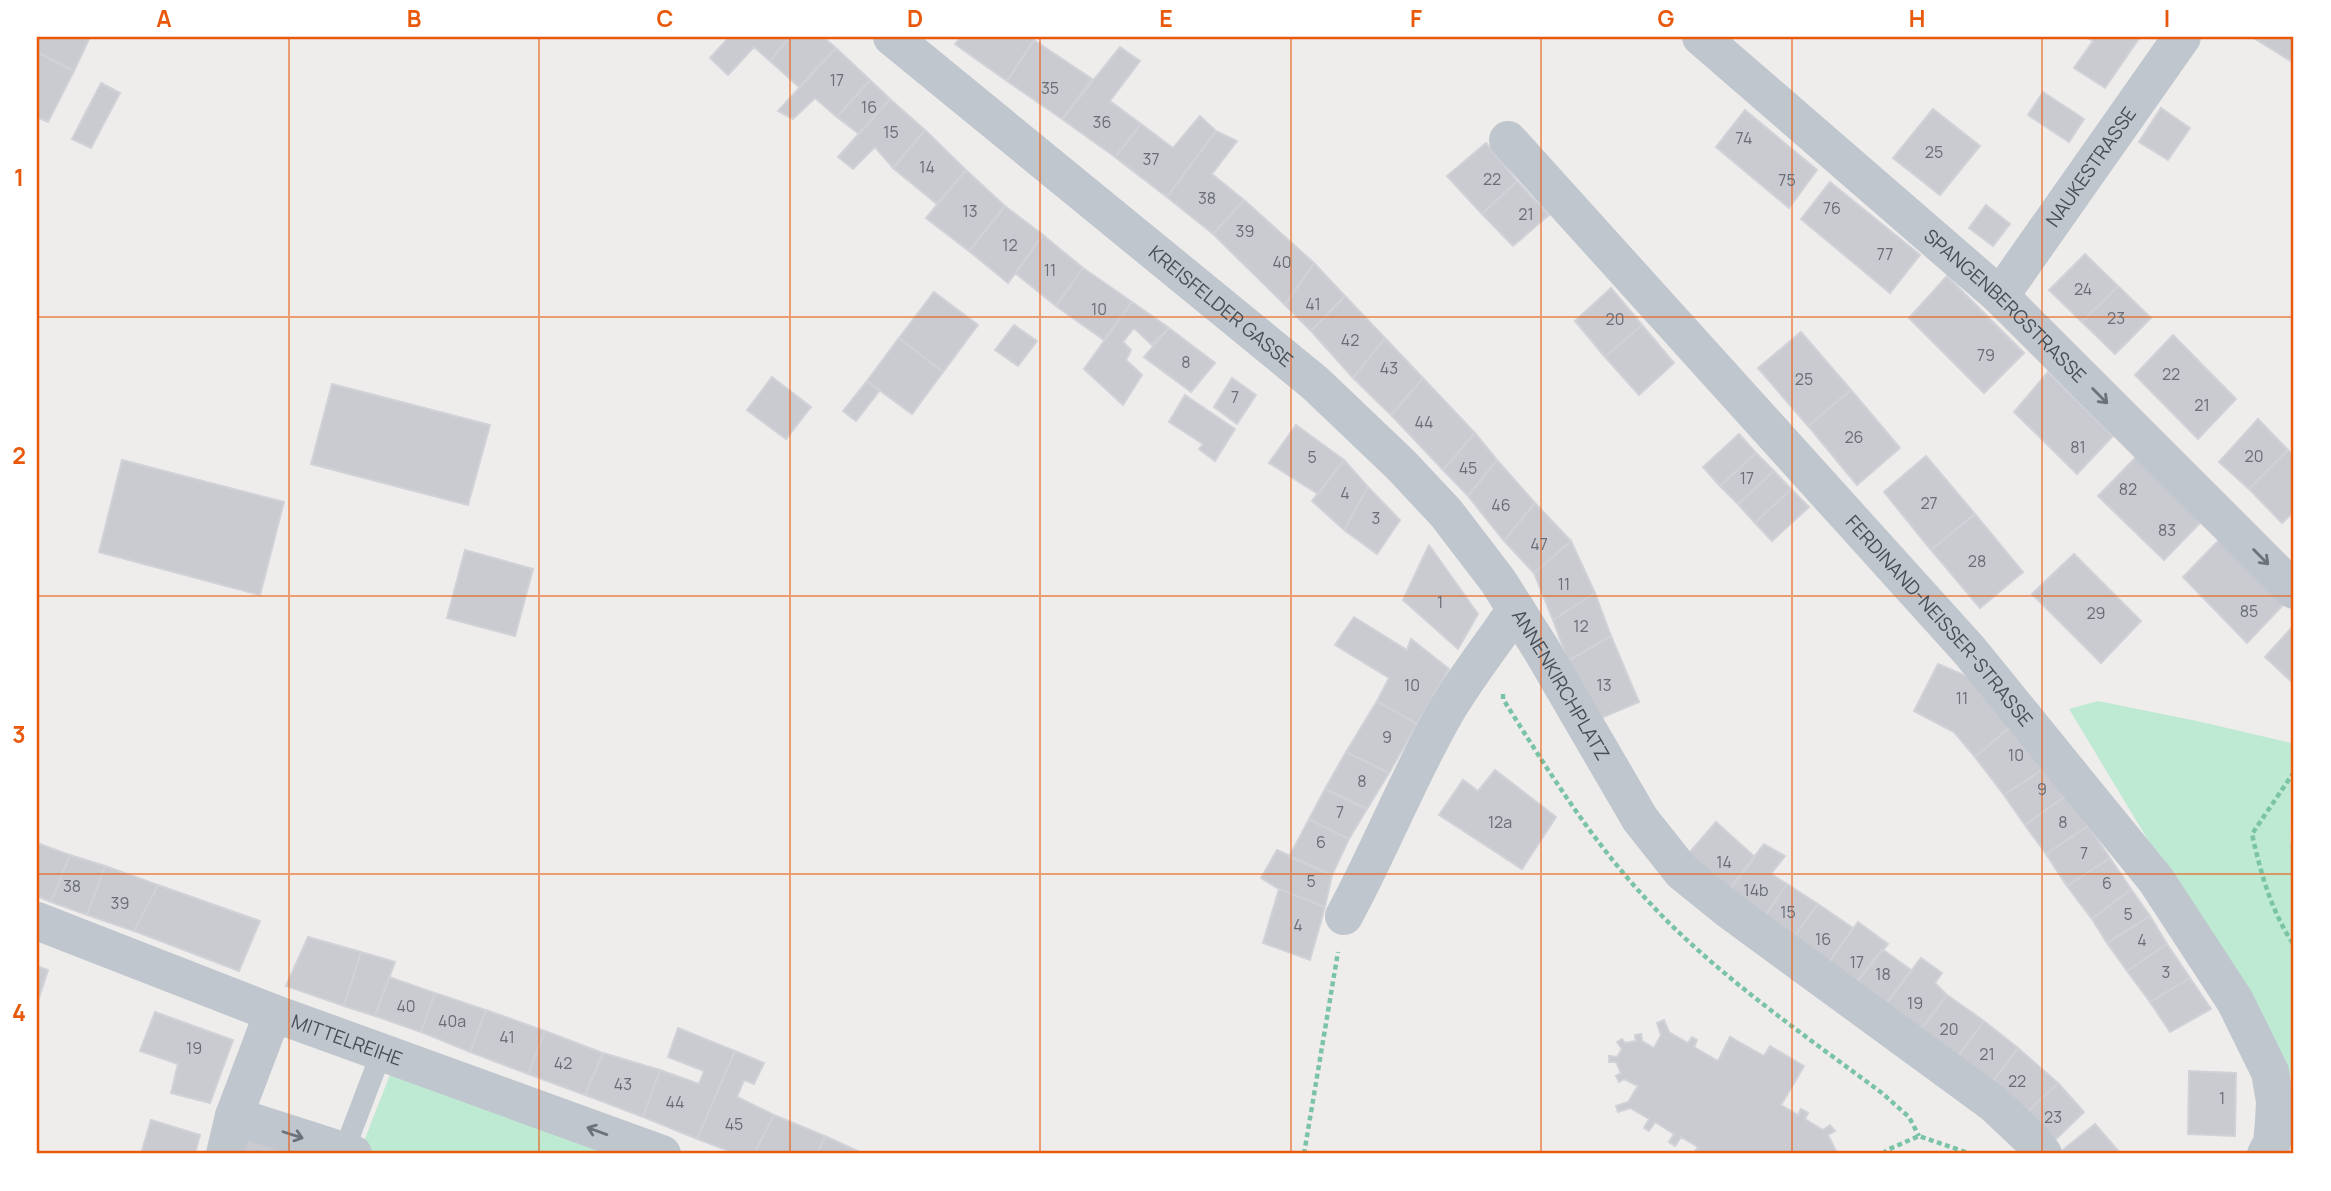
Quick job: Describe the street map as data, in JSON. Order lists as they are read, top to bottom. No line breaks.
{"streets":{"street":["NAUKESTRASSE","KREISFELDER GASSE","SPANGENBERGSTRASSE","FERDINAND-NEISSER-STRASSE","ANNENKIRCHPLATZ","MITTELREIHE"]},"crossings":[["NAUKESTRASSE","SPANGENBERGSTRASSE"],["KREISFELDER GASSE","ANNENKIRCHPLATZ"]],"one_way":["SPANGENBERGSTRASSE","MITTELREIHE"],"house_numbers":["17","35","16","36","15","74","25","37","14","22","75","38","76","13","21","39","12","77","40","11","24","41","10","23","20","42","79","8","43","22","25","7","21","44","26","81","20","5","45","17","82","4","27","46","3","83","47","28","11","1","85","29","12","10","13","11","9","10","8","9","7","12a","8","6","7","14","5","6","38","14b","39","15","5","4","16","4","17","3","18","19","40","40a","20","41","19","21","42","22","43","1","44","23","45"],"grid":{"columns":["A","B","C","D","E","F","G","H","I"],"rows":["1","2","3","4"]}}
